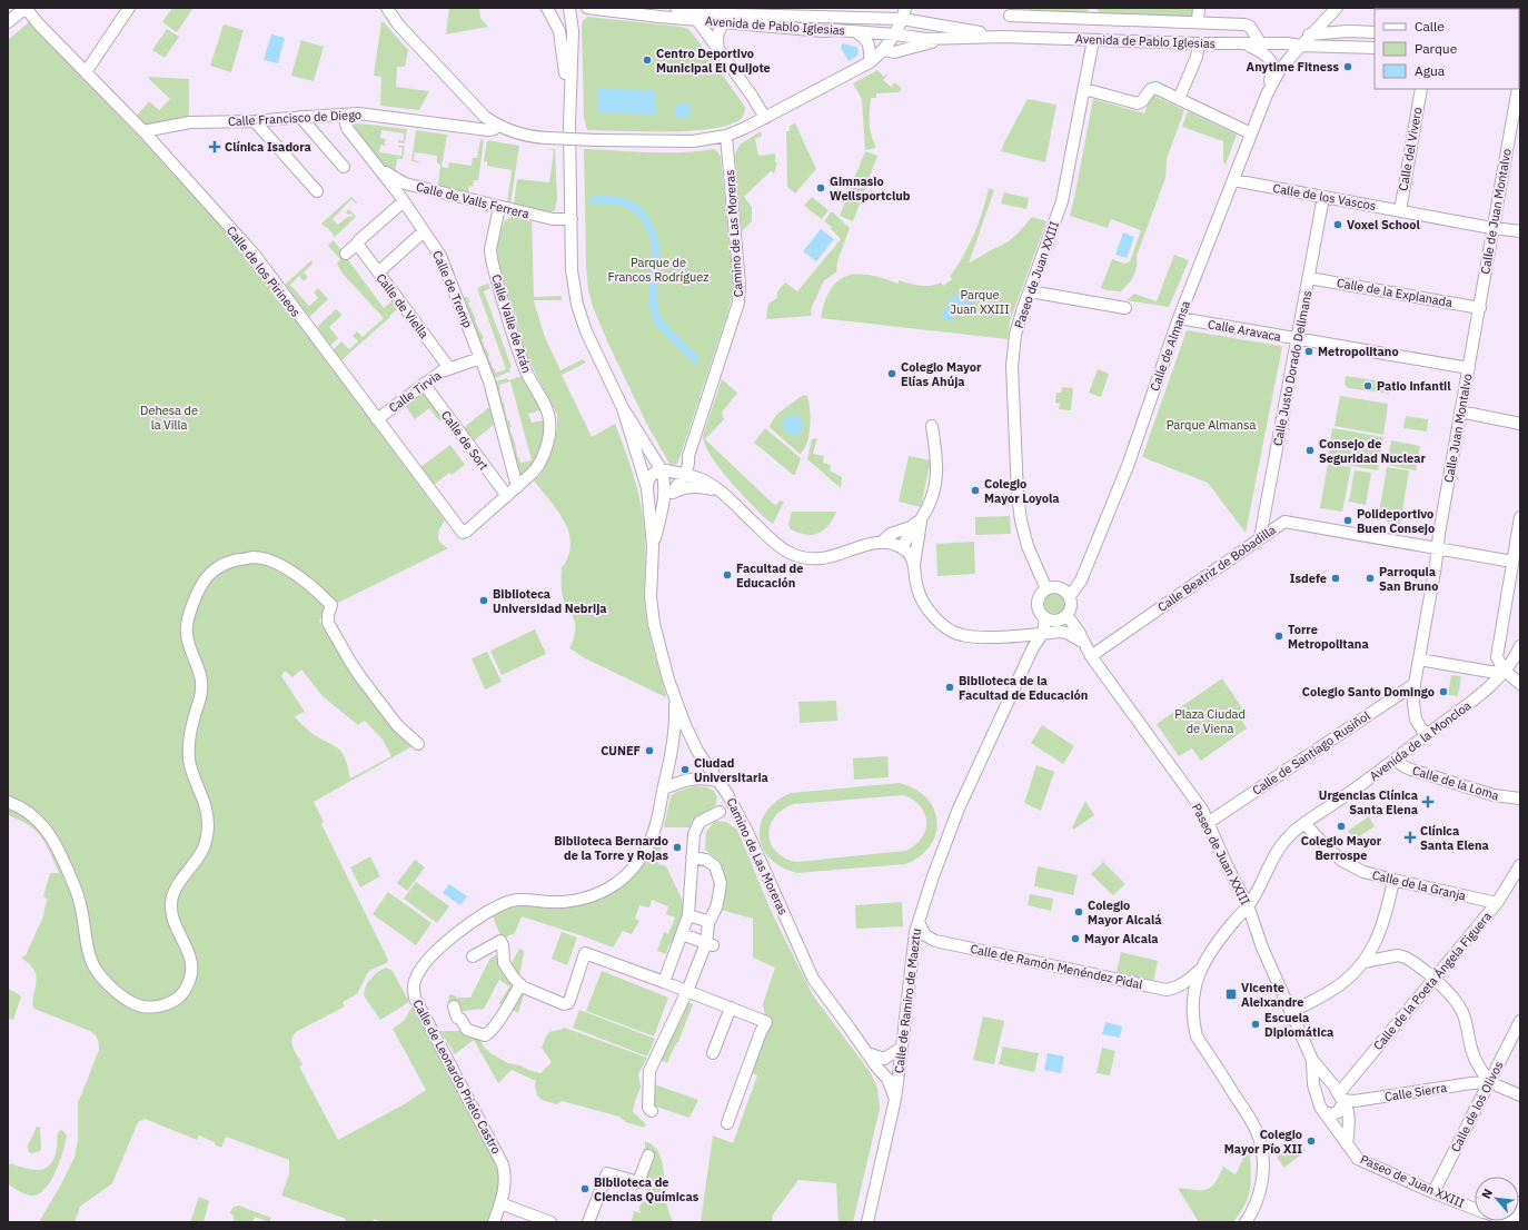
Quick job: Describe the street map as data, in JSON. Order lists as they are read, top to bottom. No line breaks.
{"streets":{"street":["Avenida de Pablo Iglesias","Calle Francisco de Diego","Calle del Vivero","Calle de los Vascos","Calle de Valls Ferrera","Calle de Juan Montalvo","Camino de Las Moreras","Calle de los Pirineos","Paseo de Juan XXIII","Calle de Tremp","Calle de la Explanada","Calle de Viella","Calle Valle de Arán","Calle Aravaca","Calle de Almansa","Calle Justo Dorado Dellmans","Calle Tirvia","Calle Juan Montalvo","Calle de Sort","Calle Beatriz de Bobadilla","Avenida de la Moncloa","Calle de Santiago Rusiñol","Calle de la Loma","Calle de la Granja","Calle de Ramón Menéndez Pidal","Calle de la Poeta Ángela Figuera","Calle de Ramiro de Maeztu","Calle de Leonardo Prieto Castro","Calle Sierra","Calle de los Olivos"]},"crossings":[["Avenida de Pablo Iglesias","Paseo de Juan XXIII"],["Avenida de Pablo Iglesias","Calle de Almansa"],["Calle Francisco de Diego","Calle de Valls Ferrera"],["Calle Francisco de Diego","Calle de los Pirineos"],["Calle del Vivero","Calle de los Vascos"],["Calle de los Vascos","Calle de Juan Montalvo"],["Calle de los Vascos","Calle de Almansa"],["Calle de los Vascos","Calle Justo Dorado Dellmans"],["Calle de Valls Ferrera","Calle de Tremp"],["Calle de Valls Ferrera","Calle Valle de Arán"],["Calle de Juan Montalvo","Calle de la Explanada"],["Calle de Juan Montalvo","Calle Juan Montalvo"],["Camino de Las Moreras","Calle de Ramiro de Maeztu"],["Camino de Las Moreras","Calle de Leonardo Prieto Castro"],["Calle de los Pirineos","Calle Valle de Arán"],["Calle de los Pirineos","Calle Tirvia"],["Paseo de Juan XXIII","Calle de Almansa"],["Paseo de Juan XXIII","Calle Beatriz de Bobadilla"],["Paseo de Juan XXIII","Avenida de la Moncloa"],["Paseo de Juan XXIII","Calle de Santiago Rusiñol"],["Paseo de Juan XXIII","Calle de la Poeta Ángela Figuera"],["Paseo de Juan XXIII","Calle de Ramiro de Maeztu"],["Paseo de Juan XXIII","Calle Sierra"],["Paseo de Juan XXIII","Calle de los Olivos"],["Calle de Tremp","Calle Valle de Arán"],["Calle de Tremp","Calle Tirvia"],["Calle de la Explanada","Calle Justo Dorado Dellmans"],["Calle de la Explanada","Calle Juan Montalvo"],["Calle de Viella","Calle Tirvia"],["Calle Valle de Arán","Calle de Sort"],["Calle Aravaca","Calle de Almansa"],["Calle Aravaca","Calle Justo Dorado Dellmans"],["Calle Aravaca","Calle Juan Montalvo"],["Calle de Almansa","Calle de Ramiro de Maeztu"],["Calle Justo Dorado Dellmans","Calle Beatriz de Bobadilla"],["Calle Tirvia","Calle de Sort"],["Calle Juan Montalvo","Calle Beatriz de Bobadilla"],["Calle Juan Montalvo","Avenida de la Moncloa"],["Calle Juan Montalvo","Calle de Santiago Rusiñol"],["Avenida de la Moncloa","Calle de la Loma"],["Avenida de la Moncloa","Calle de la Granja"],["Avenida de la Moncloa","Calle de Ramón Menéndez Pidal"],["Calle de la Granja","Calle de la Poeta Ángela Figuera"],["Calle de Ramón Menéndez Pidal","Calle de Ramiro de Maeztu"],["Calle de la Poeta Ángela Figuera","Calle Sierra"],["Calle Sierra","Calle de los Olivos"]],"parks":["Parque de Francos Rodríguez","Parque Juan XXIII","Dehesa de la Villa","Parque Almansa","Plaza Ciudad de Viena"],"places":{"other":["Centro Deportivo Municipal El Quijote","Anytime Fitness","Gimnasio Wellsportclub","Voxel School","Metropolitano","Colegio Mayor Elías Ahúja","Patio infantil","Consejo de Seguridad Nuclear","Colegio Mayor Loyola","Polideportivo Buen Consejo","Facultad de Educación","Isdefe","Parroquia San Bruno","Biblioteca Universidad Nebrija","Torre Metropolitana","Biblioteca de la Facultad de Educación","Colegio Santo Domingo","CUNEF","Ciudad Universitaria","Colegio Mayor Berrospe","Biblioteca Bernardo de la Torre y Rojas","Colegio Mayor Alcalá","Mayor Alcala","Escuela Diplomática","Colegio Mayor Pío XII","Biblioteca de Ciencias Químicas"],"health":["Clínica Isadora","Urgencias Clínica Santa Elena","Clínica Santa Elena"],"transit":["Vicente Aleixandre"]},"legend":["Calle","Parque","Agua"],"north":"top left"}
